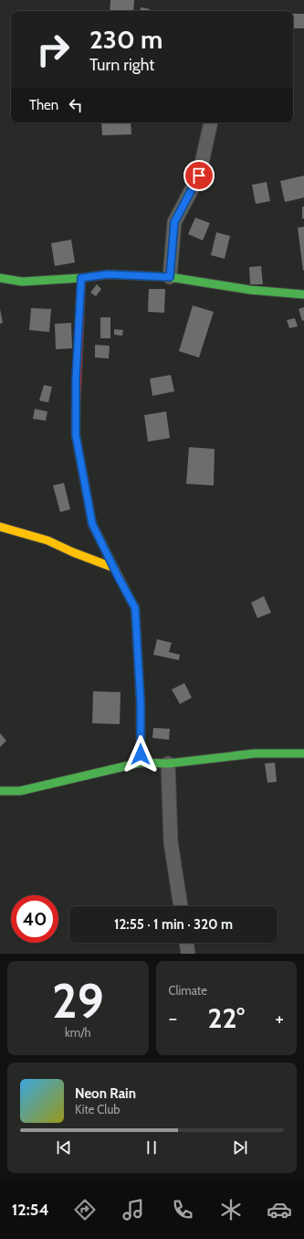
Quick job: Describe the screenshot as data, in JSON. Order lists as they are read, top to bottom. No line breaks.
{"page":{"turn":["230 m","Turn right"],"then":"Then","limit":"40","trip":"12:55 · 1 min · 320 m","tile":[["29","km/h"],"Climate"],"heat":["−","22°","+"],"song":["Neon Rain","Kite Club"],"tabs":"12:54"}}
